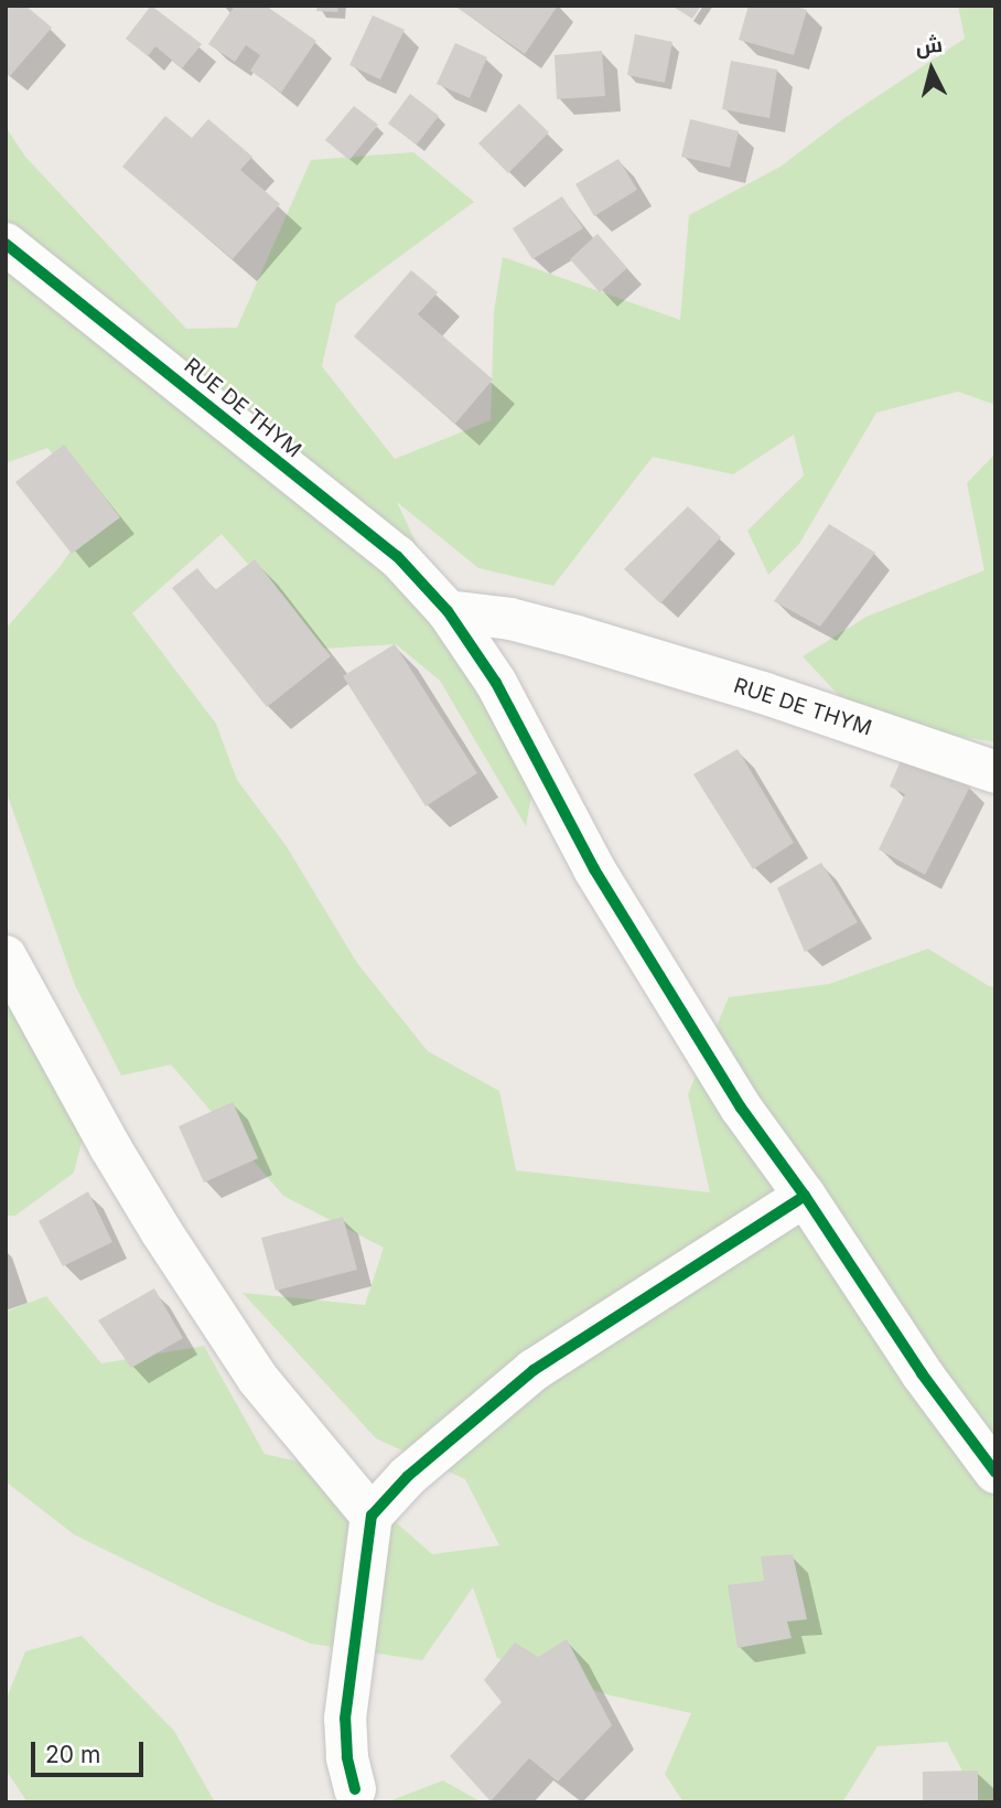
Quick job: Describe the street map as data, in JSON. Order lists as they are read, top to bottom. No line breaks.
{"streets":{"street":["RUE DE THYM"]},"scale_bar":"20 m","north":"top"}
